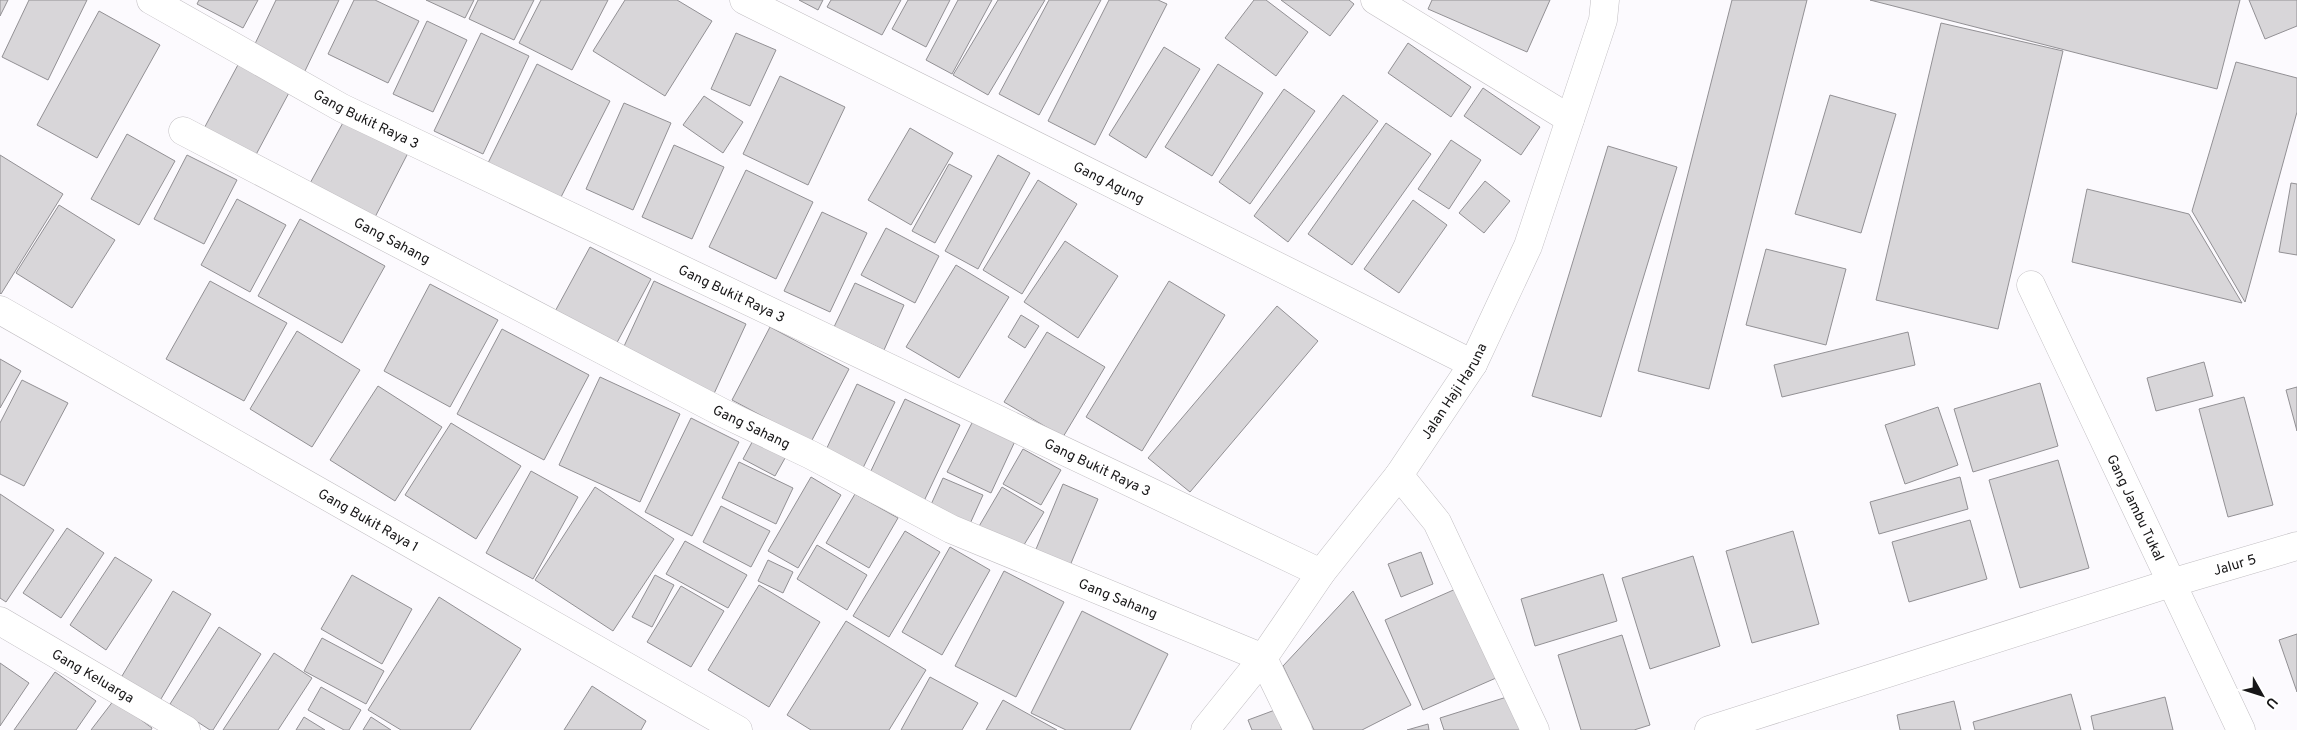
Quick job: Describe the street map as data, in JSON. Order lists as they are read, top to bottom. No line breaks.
{"streets":{"street":["Gang Bukit Raya 3","Gang Agung","Gang Sahang","Jalan Haji Haruna","Gang Jambu Tukal","Gang Bukit Raya 1","Jalur 5","Gang Keluarga"]},"crossings":[["Gang Bukit Raya 3","Jalan Haji Haruna"],["Gang Agung","Jalan Haji Haruna"],["Gang Sahang","Jalan Haji Haruna"],["Gang Jambu Tukal","Jalur 5"]],"north":"bottom right"}
